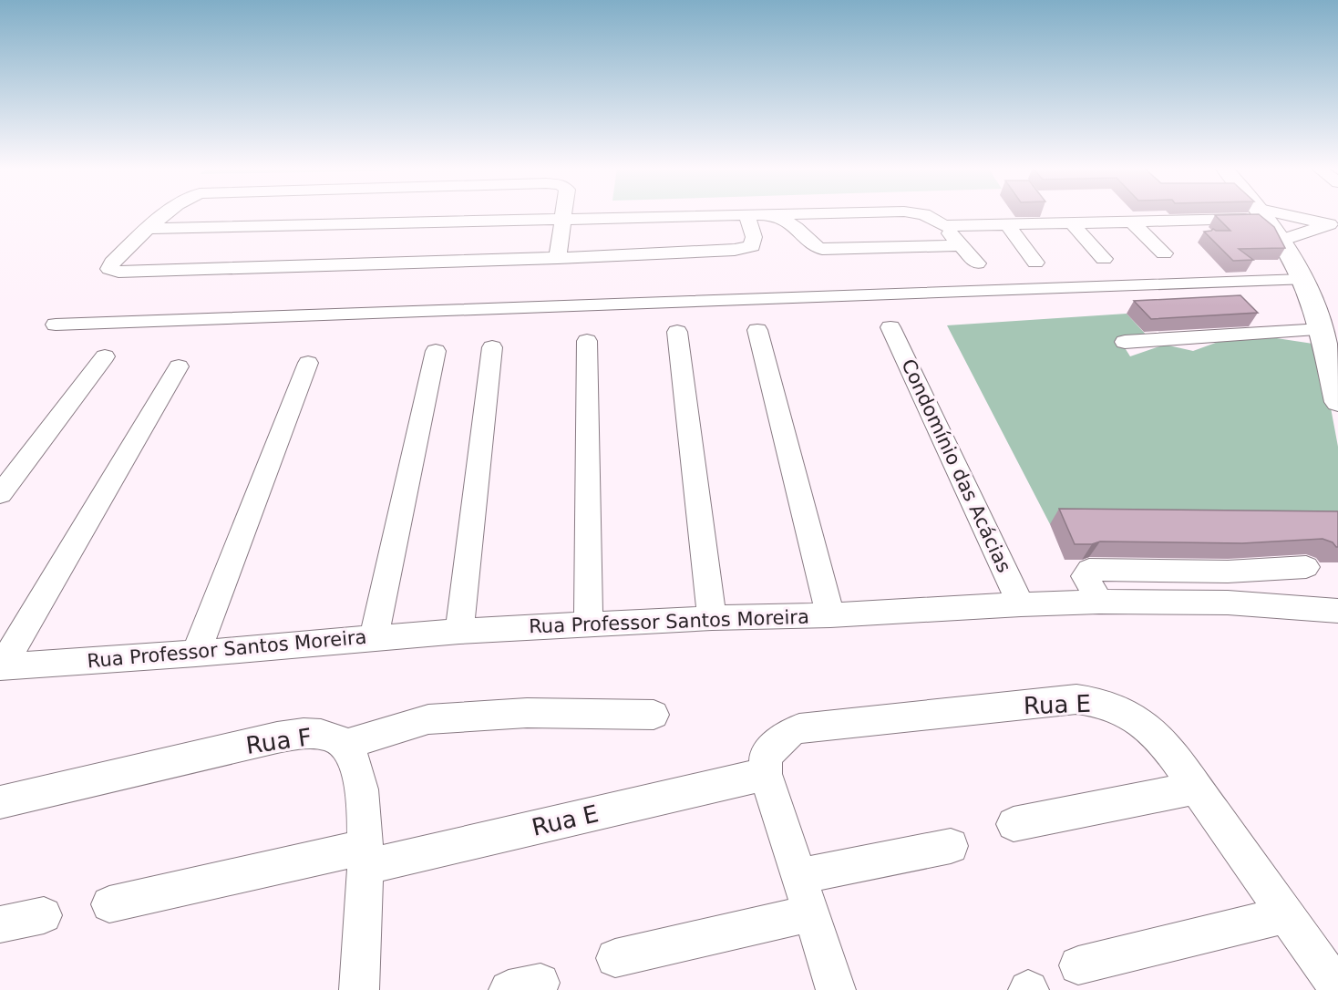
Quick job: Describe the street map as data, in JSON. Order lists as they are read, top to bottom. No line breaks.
{"streets":{"street":["Condomínio das Acácias","Rua Professor Santos Moreira","Rua E","Rua F"]},"crossings":[["Condomínio das Acácias","Rua Professor Santos Moreira"]]}
